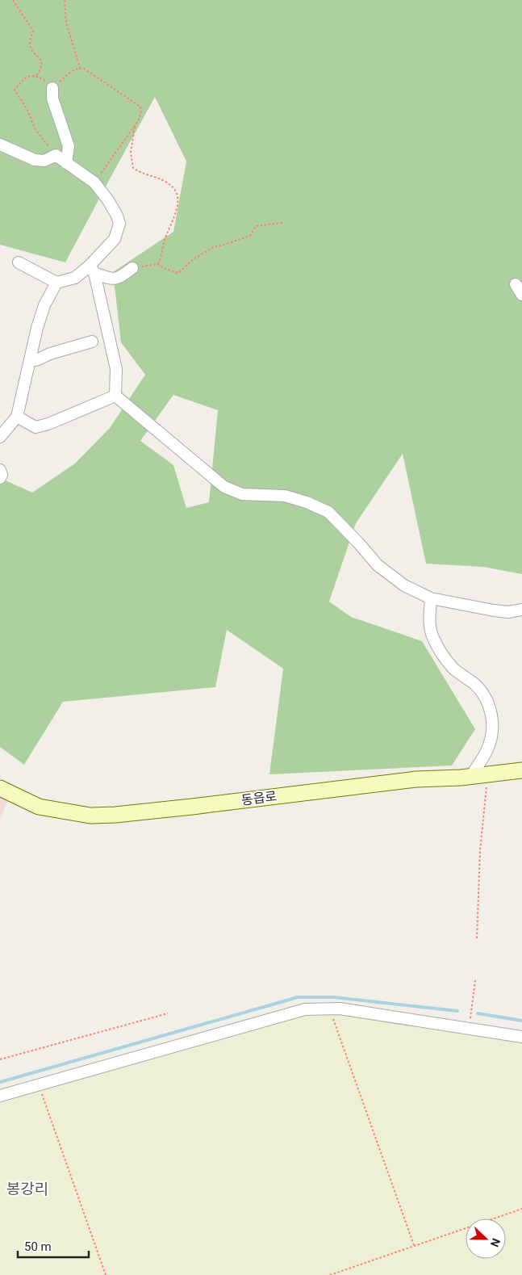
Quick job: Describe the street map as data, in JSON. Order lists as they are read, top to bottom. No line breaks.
{"streets":{"main road":["동읍로"]},"districts":["봉강리"],"scale_bar":"50 m","north":"right"}
